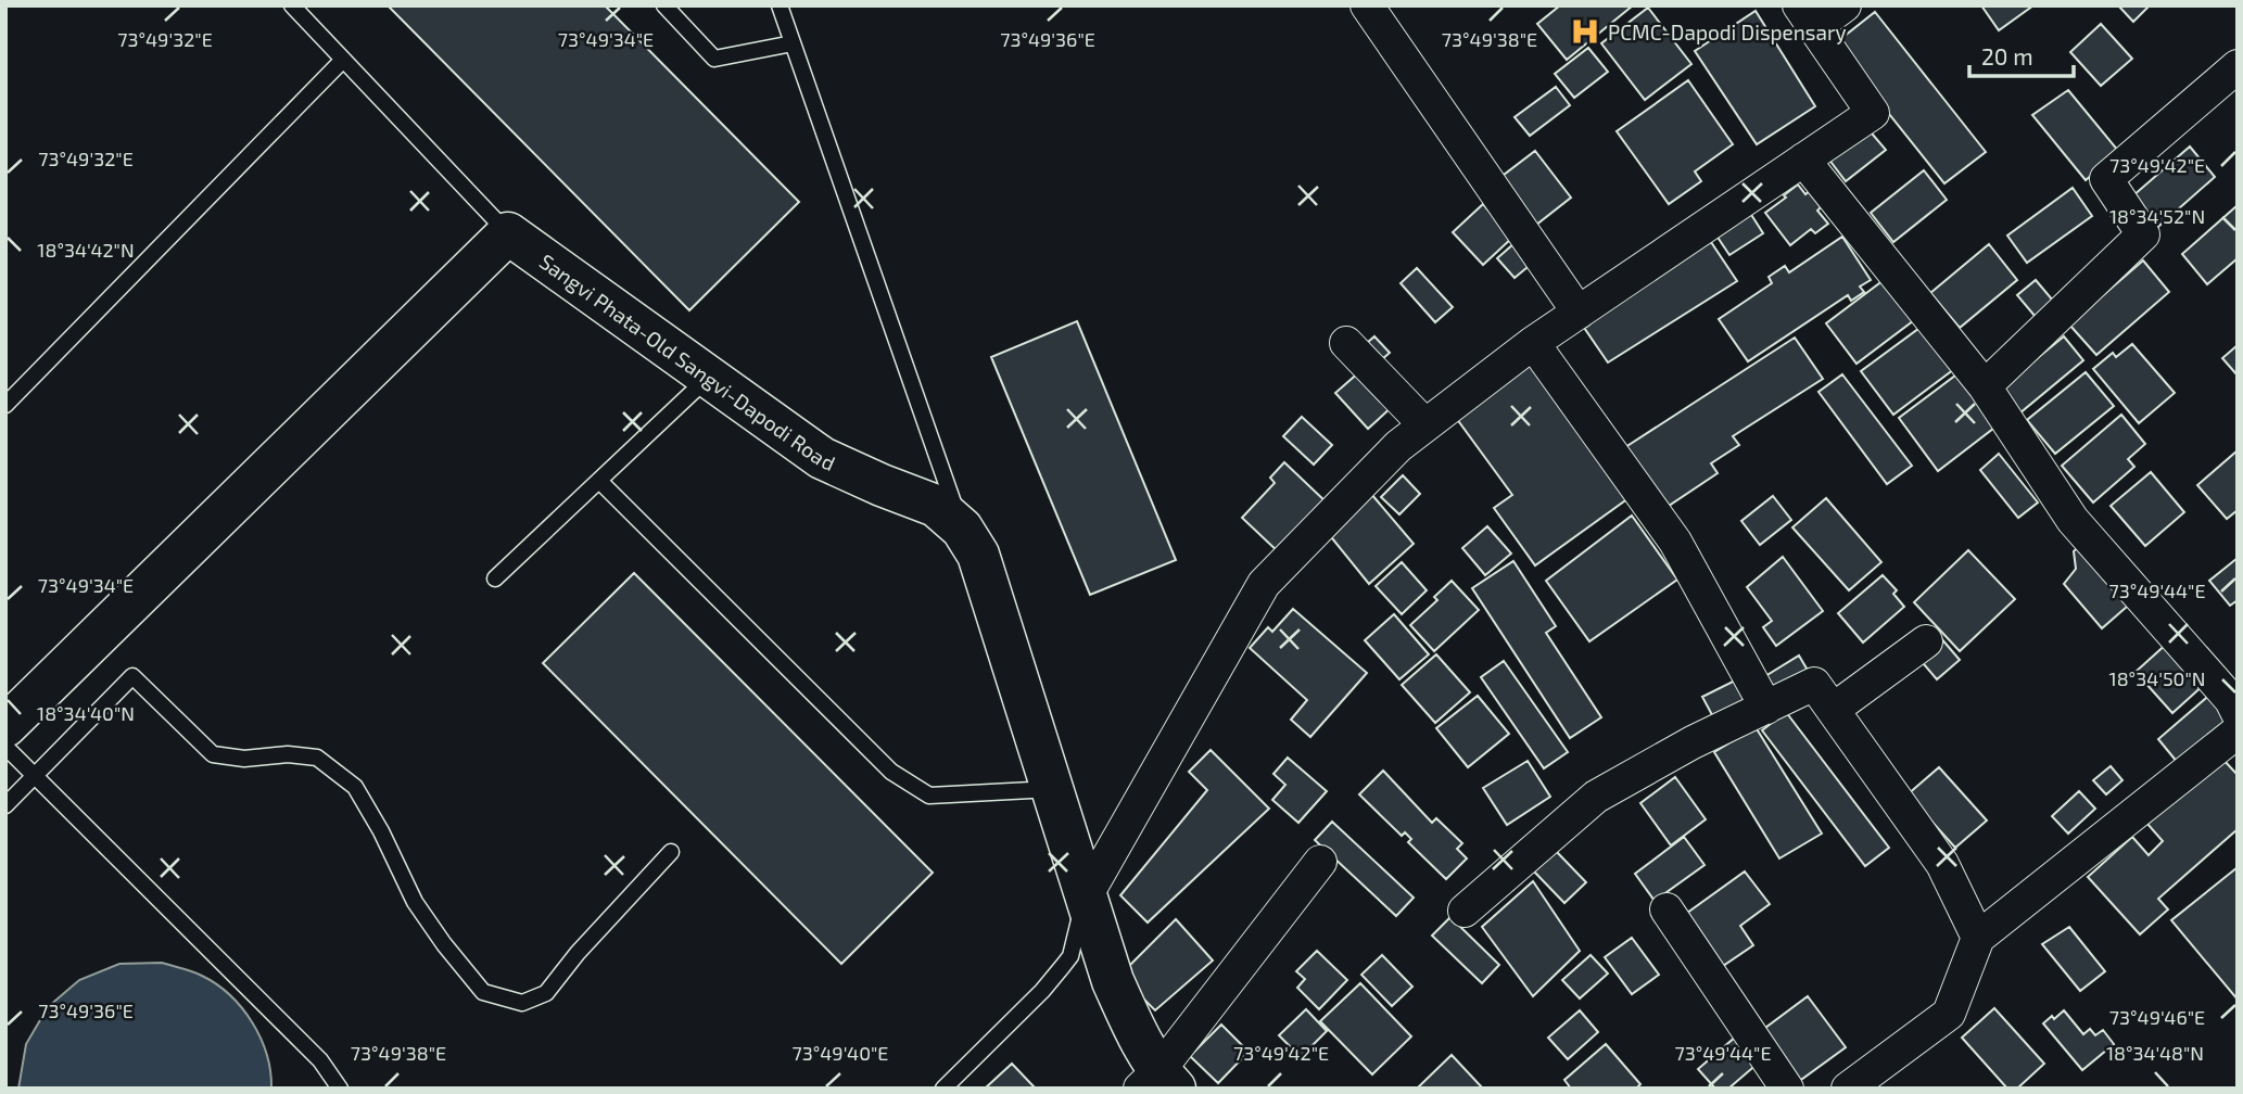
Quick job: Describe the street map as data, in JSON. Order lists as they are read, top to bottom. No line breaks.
{"streets":{"main road":["Sangvi Phata-Old Sangvi-Dapodi Road"]},"places":{"hospital":["PCMC-Dapodi Dispensary"]},"scale_bar":"20 m","coordinates":["73°49'32\"E","73°49'34\"E","73°49'36\"E","73°49'38\"E","73°49'42\"E","18°34'52\"N","18°34'42\"N","73°49'44\"E","18°34'50\"N","18°34'40\"N","73°49'46\"E","18°34'48\"N","73°49'40\"E"]}
